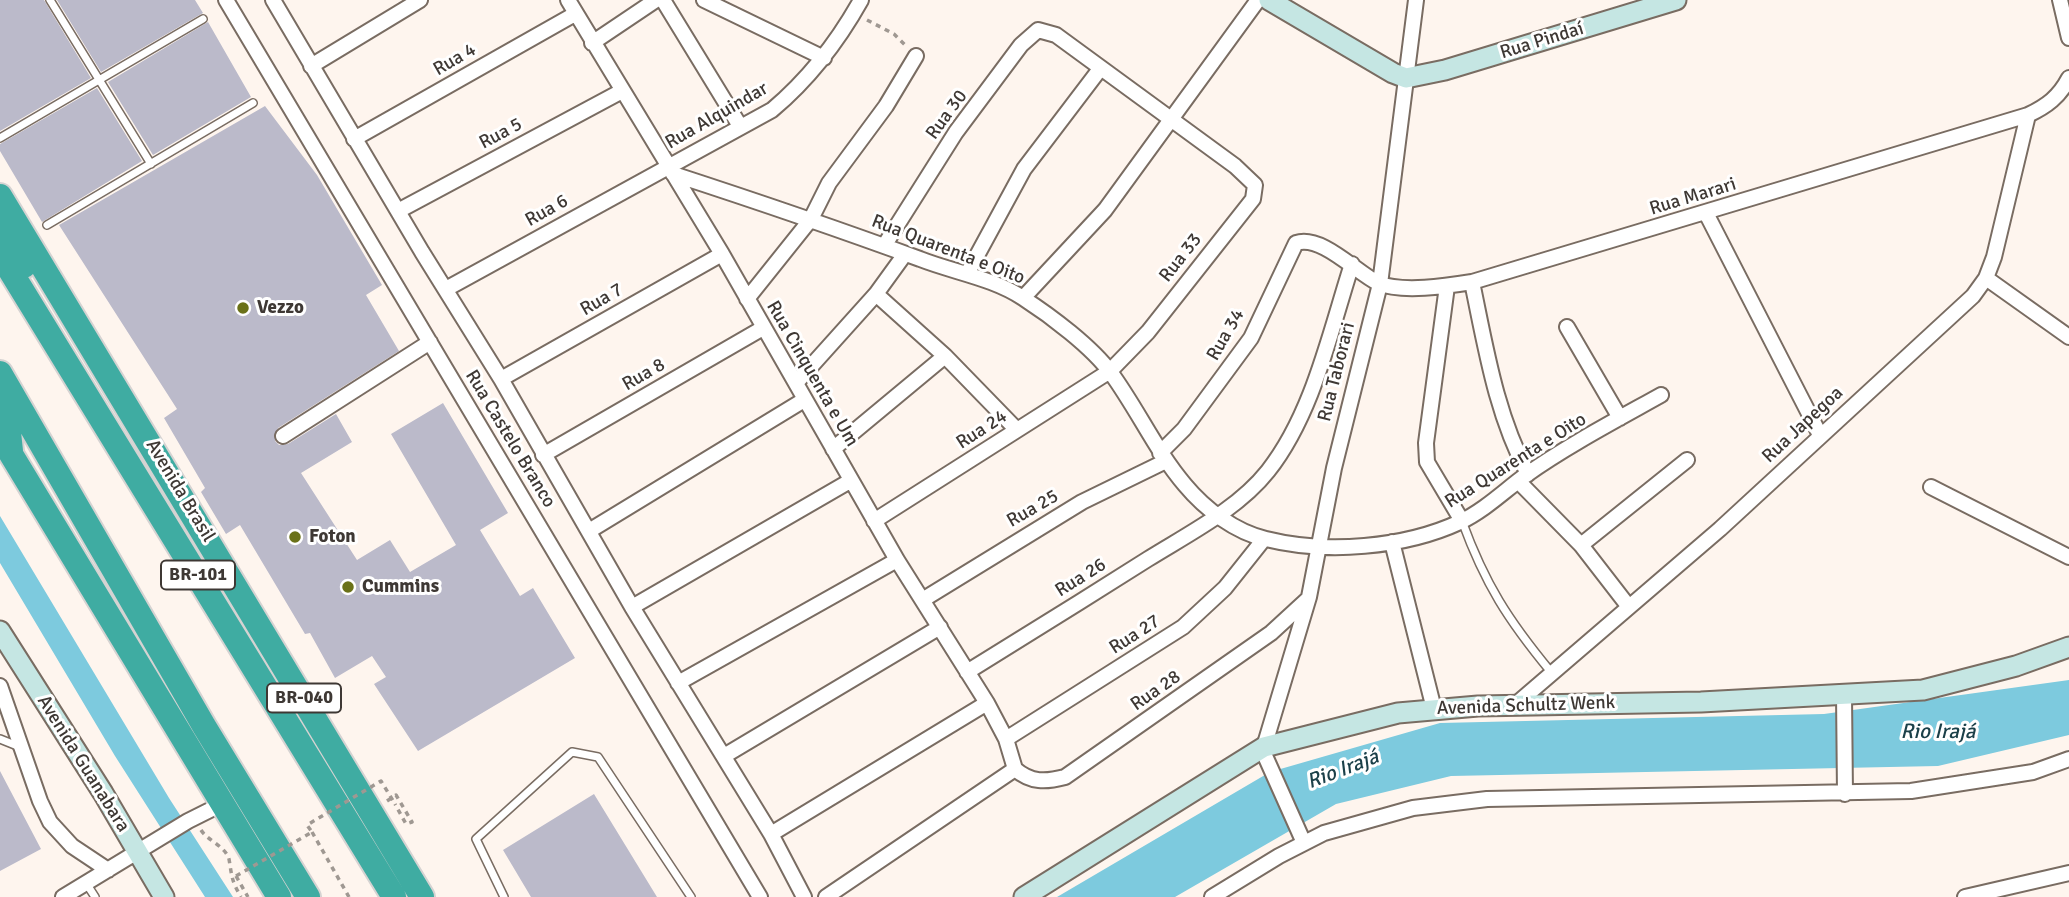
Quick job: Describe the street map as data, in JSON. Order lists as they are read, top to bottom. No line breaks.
{"streets":{"highway":["Avenida Brasil","BR-101","BR-040"],"street":["Rua Pindaí","Rua 4","Rua 30","Rua Alquindar","Rua 5","Rua Marari","Rua 6","Rua Quarenta e Oito","Rua 33","Rua 7","Rua 34","Rua Taborari","Rua Cinquenta e Um","Rua 8","Rua Japegoa","Rua 24","Rua Castelo Branco","Rua 25","Rua 26","Rua 27","Rua 28","Avenida Schultz Wenk","Avenida Guanabara"]},"crossings":[["Rua Pindaí","Rua Taborari"],["Rua 4","Rua Cinquenta e Um"],["Rua 4","Rua Castelo Branco"],["Rua 30","Rua Quarenta e Oito"],["Rua Alquindar","Rua 6"],["Rua Alquindar","Rua Quarenta e Oito"],["Rua Alquindar","Rua Cinquenta e Um"],["Rua 5","Rua Cinquenta e Um"],["Rua 5","Rua Castelo Branco"],["Rua Marari","Rua 34"],["Rua Marari","Rua Taborari"],["Rua Marari","Rua Japegoa"],["Rua Marari","Rua 26"],["Rua 6","Rua Quarenta e Oito"],["Rua 6","Rua Cinquenta e Um"],["Rua 6","Rua Castelo Branco"],["Rua Quarenta e Oito","Rua 33"],["Rua Quarenta e Oito","Rua 34"],["Rua Quarenta e Oito","Rua Taborari"],["Rua Quarenta e Oito","Rua Cinquenta e Um"],["Rua Quarenta e Oito","Rua 24"],["Rua Quarenta e Oito","Rua 25"],["Rua Quarenta e Oito","Rua 26"],["Rua Quarenta e Oito","Rua 27"],["Rua 33","Rua 24"],["Rua 7","Rua Cinquenta e Um"],["Rua 7","Rua Castelo Branco"],["Rua 34","Rua 25"],["Rua Taborari","Rua 28"],["Rua Taborari","Avenida Schultz Wenk"],["Rua Cinquenta e Um","Rua 8"],["Rua Cinquenta e Um","Rua 24"],["Rua Cinquenta e Um","Rua 25"],["Rua Cinquenta e Um","Rua 26"],["Rua Cinquenta e Um","Rua 27"],["Rua Cinquenta e Um","Rua 28"],["Rua 8","Rua Castelo Branco"],["Rua Japegoa","Avenida Schultz Wenk"],["Avenida Brasil","BR-040"]],"water":["Rio Irajá"],"places":["Vezzo","Foton","Cummins"]}
